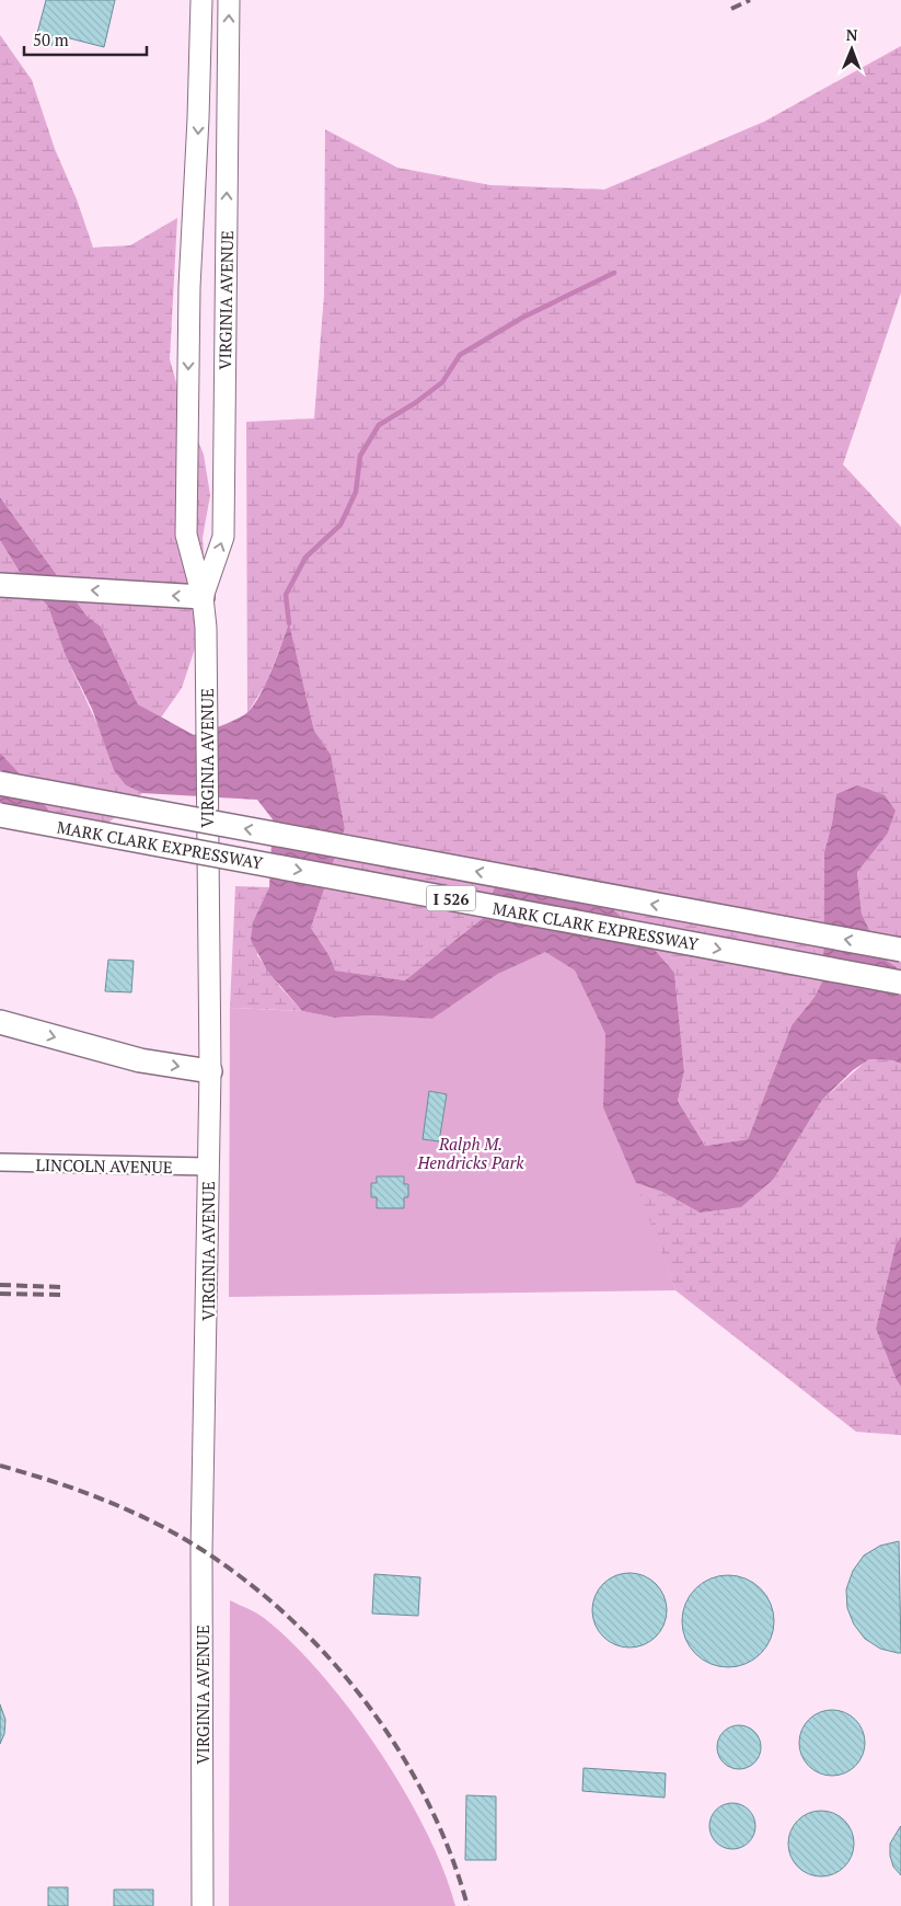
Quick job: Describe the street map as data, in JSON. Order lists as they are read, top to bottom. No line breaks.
{"streets":{"highway":["MARK CLARK EXPRESSWAY","I 526"],"main road":["VIRGINIA AVENUE"],"street":["LINCOLN AVENUE"]},"crossings":[["VIRGINIA AVENUE","LINCOLN AVENUE"]],"parks":["Ralph M. Hendricks Park"],"scale_bar":"50 m","north":"top"}
